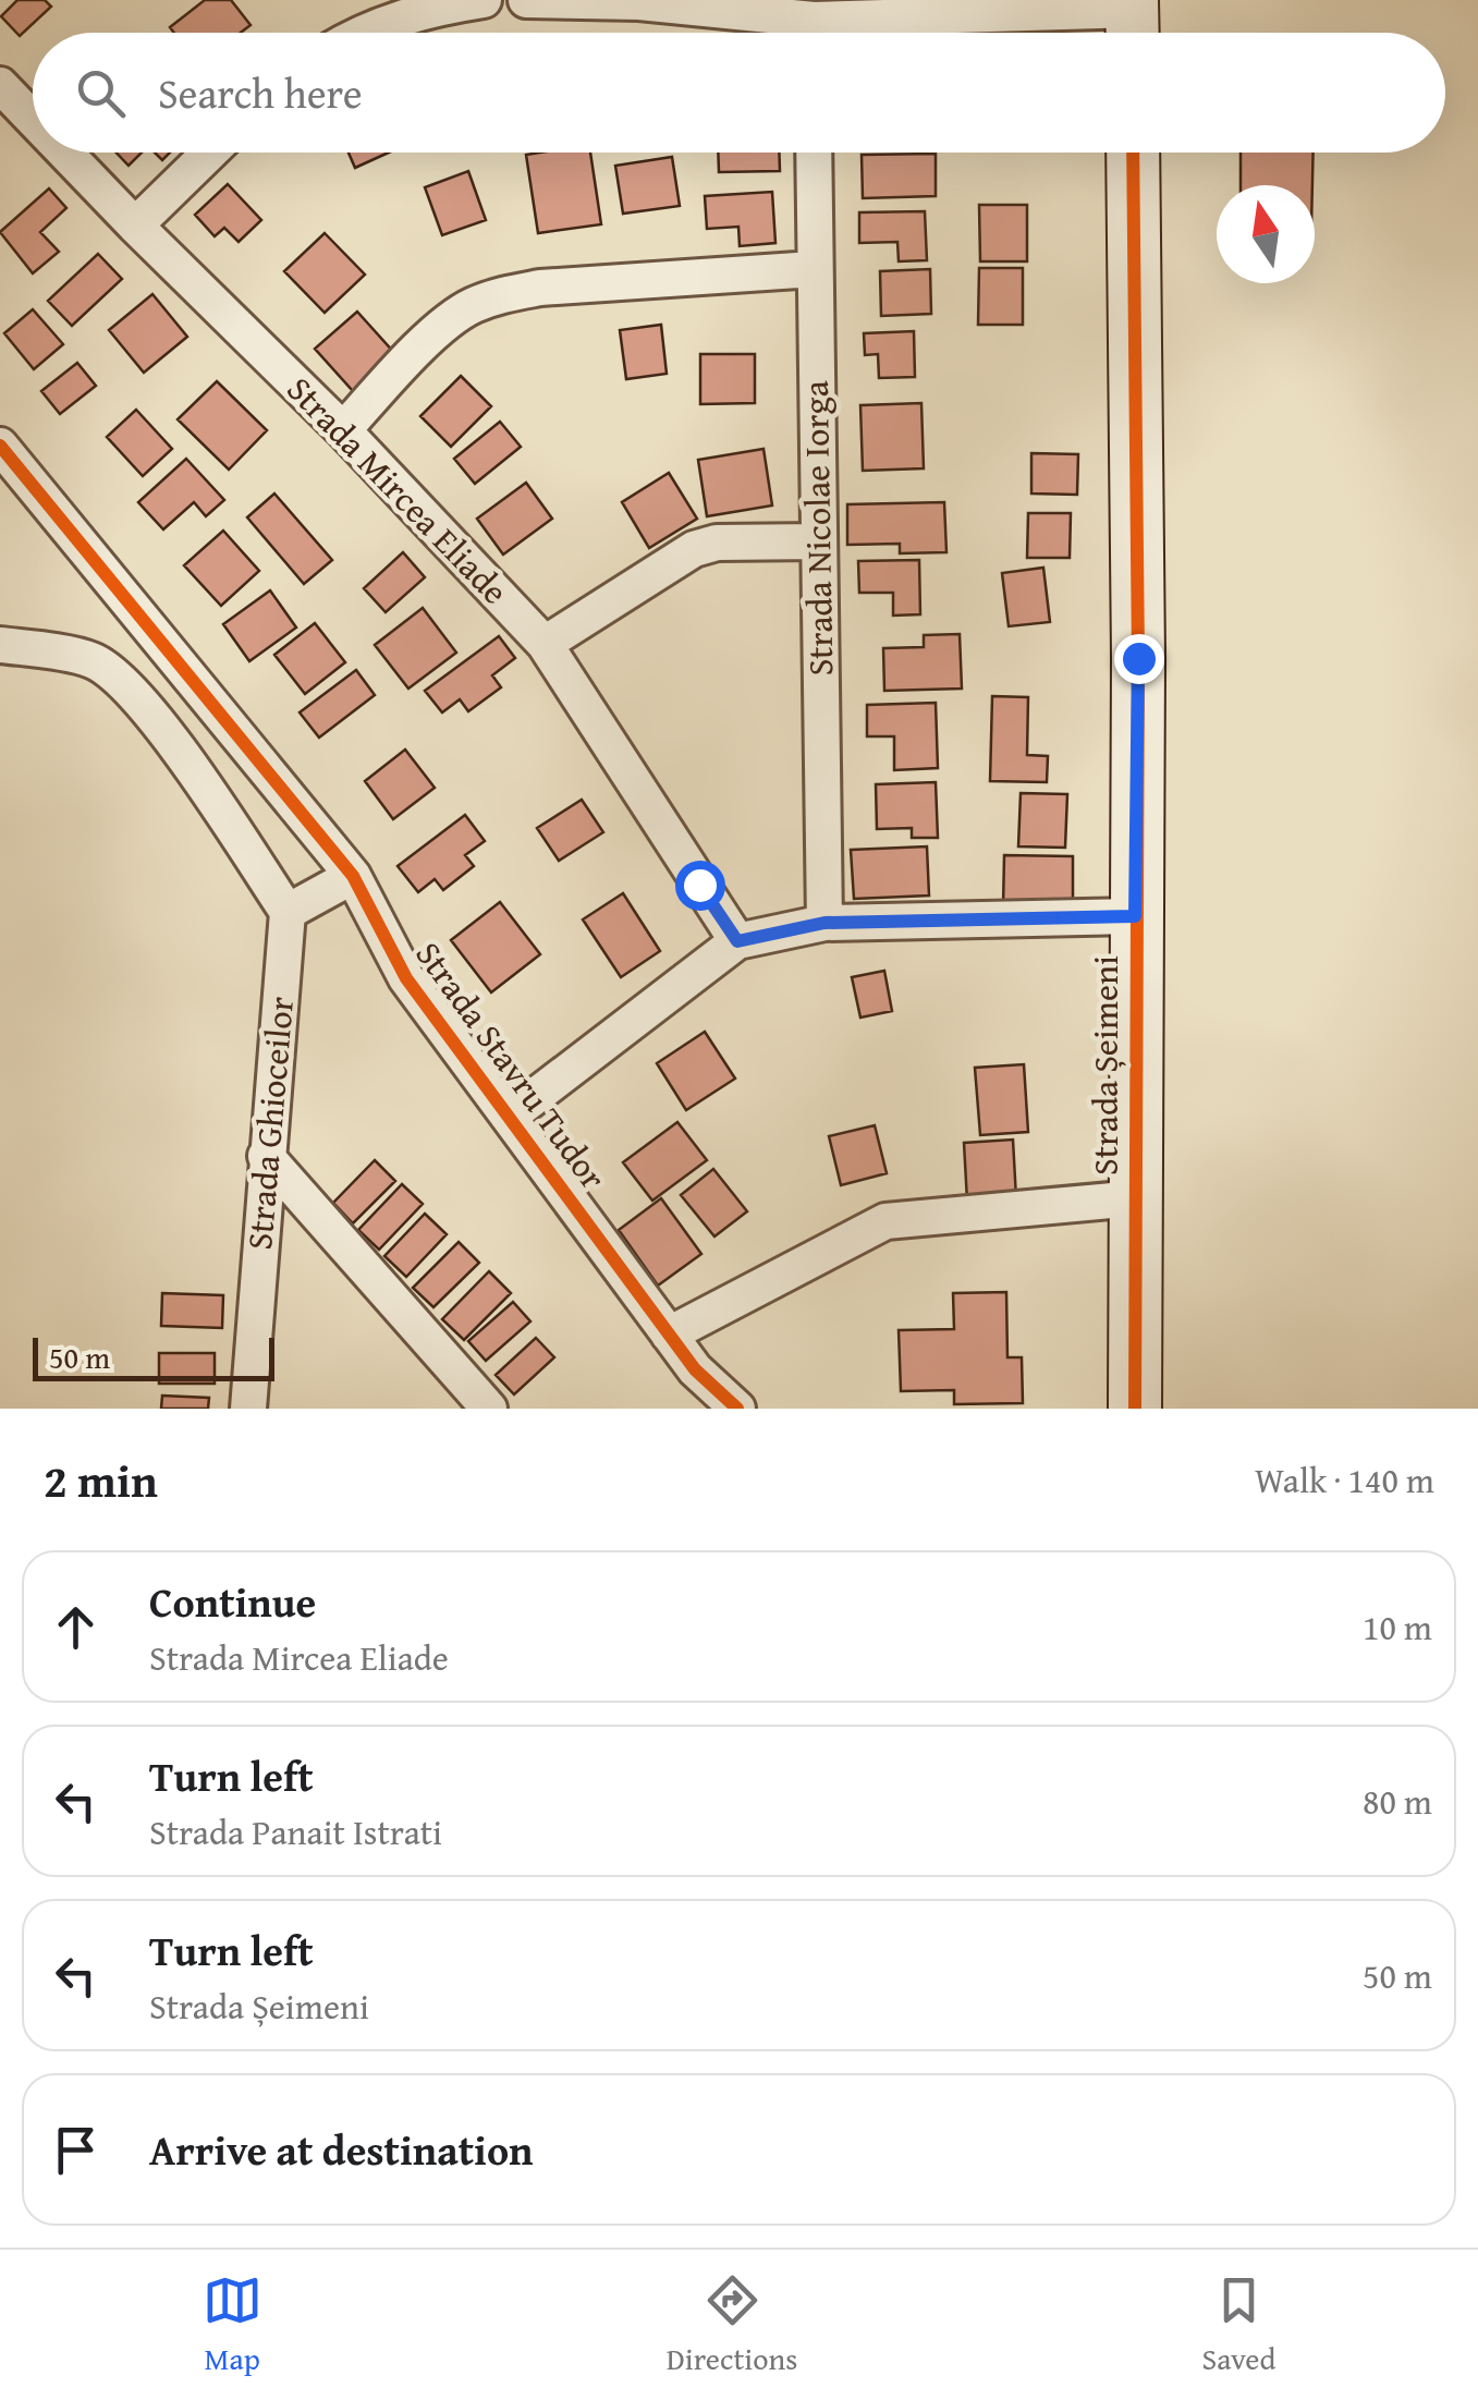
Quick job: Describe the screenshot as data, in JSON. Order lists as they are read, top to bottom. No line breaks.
{"streets":{"main road":["Strada Șeimeni"],"street":["Strada Mircea Eliade","Strada Nicolae Iorga","Strada Stavru Tudor","Strada Ghioceilor"]},"scale_bar":"50 m","north":"top","page":{"search":"Search here","scale":"50 m","heading":["2 min","Walk · 140 m"],"list":[["Continue","Strada Mircea Eliade","10 m"],["Turn left","Strada Panait Istrati","80 m"],["Turn left","Strada Șeimeni","50 m"],"Arrive at destination"],"nav":["Map","Directions","Saved"]}}
